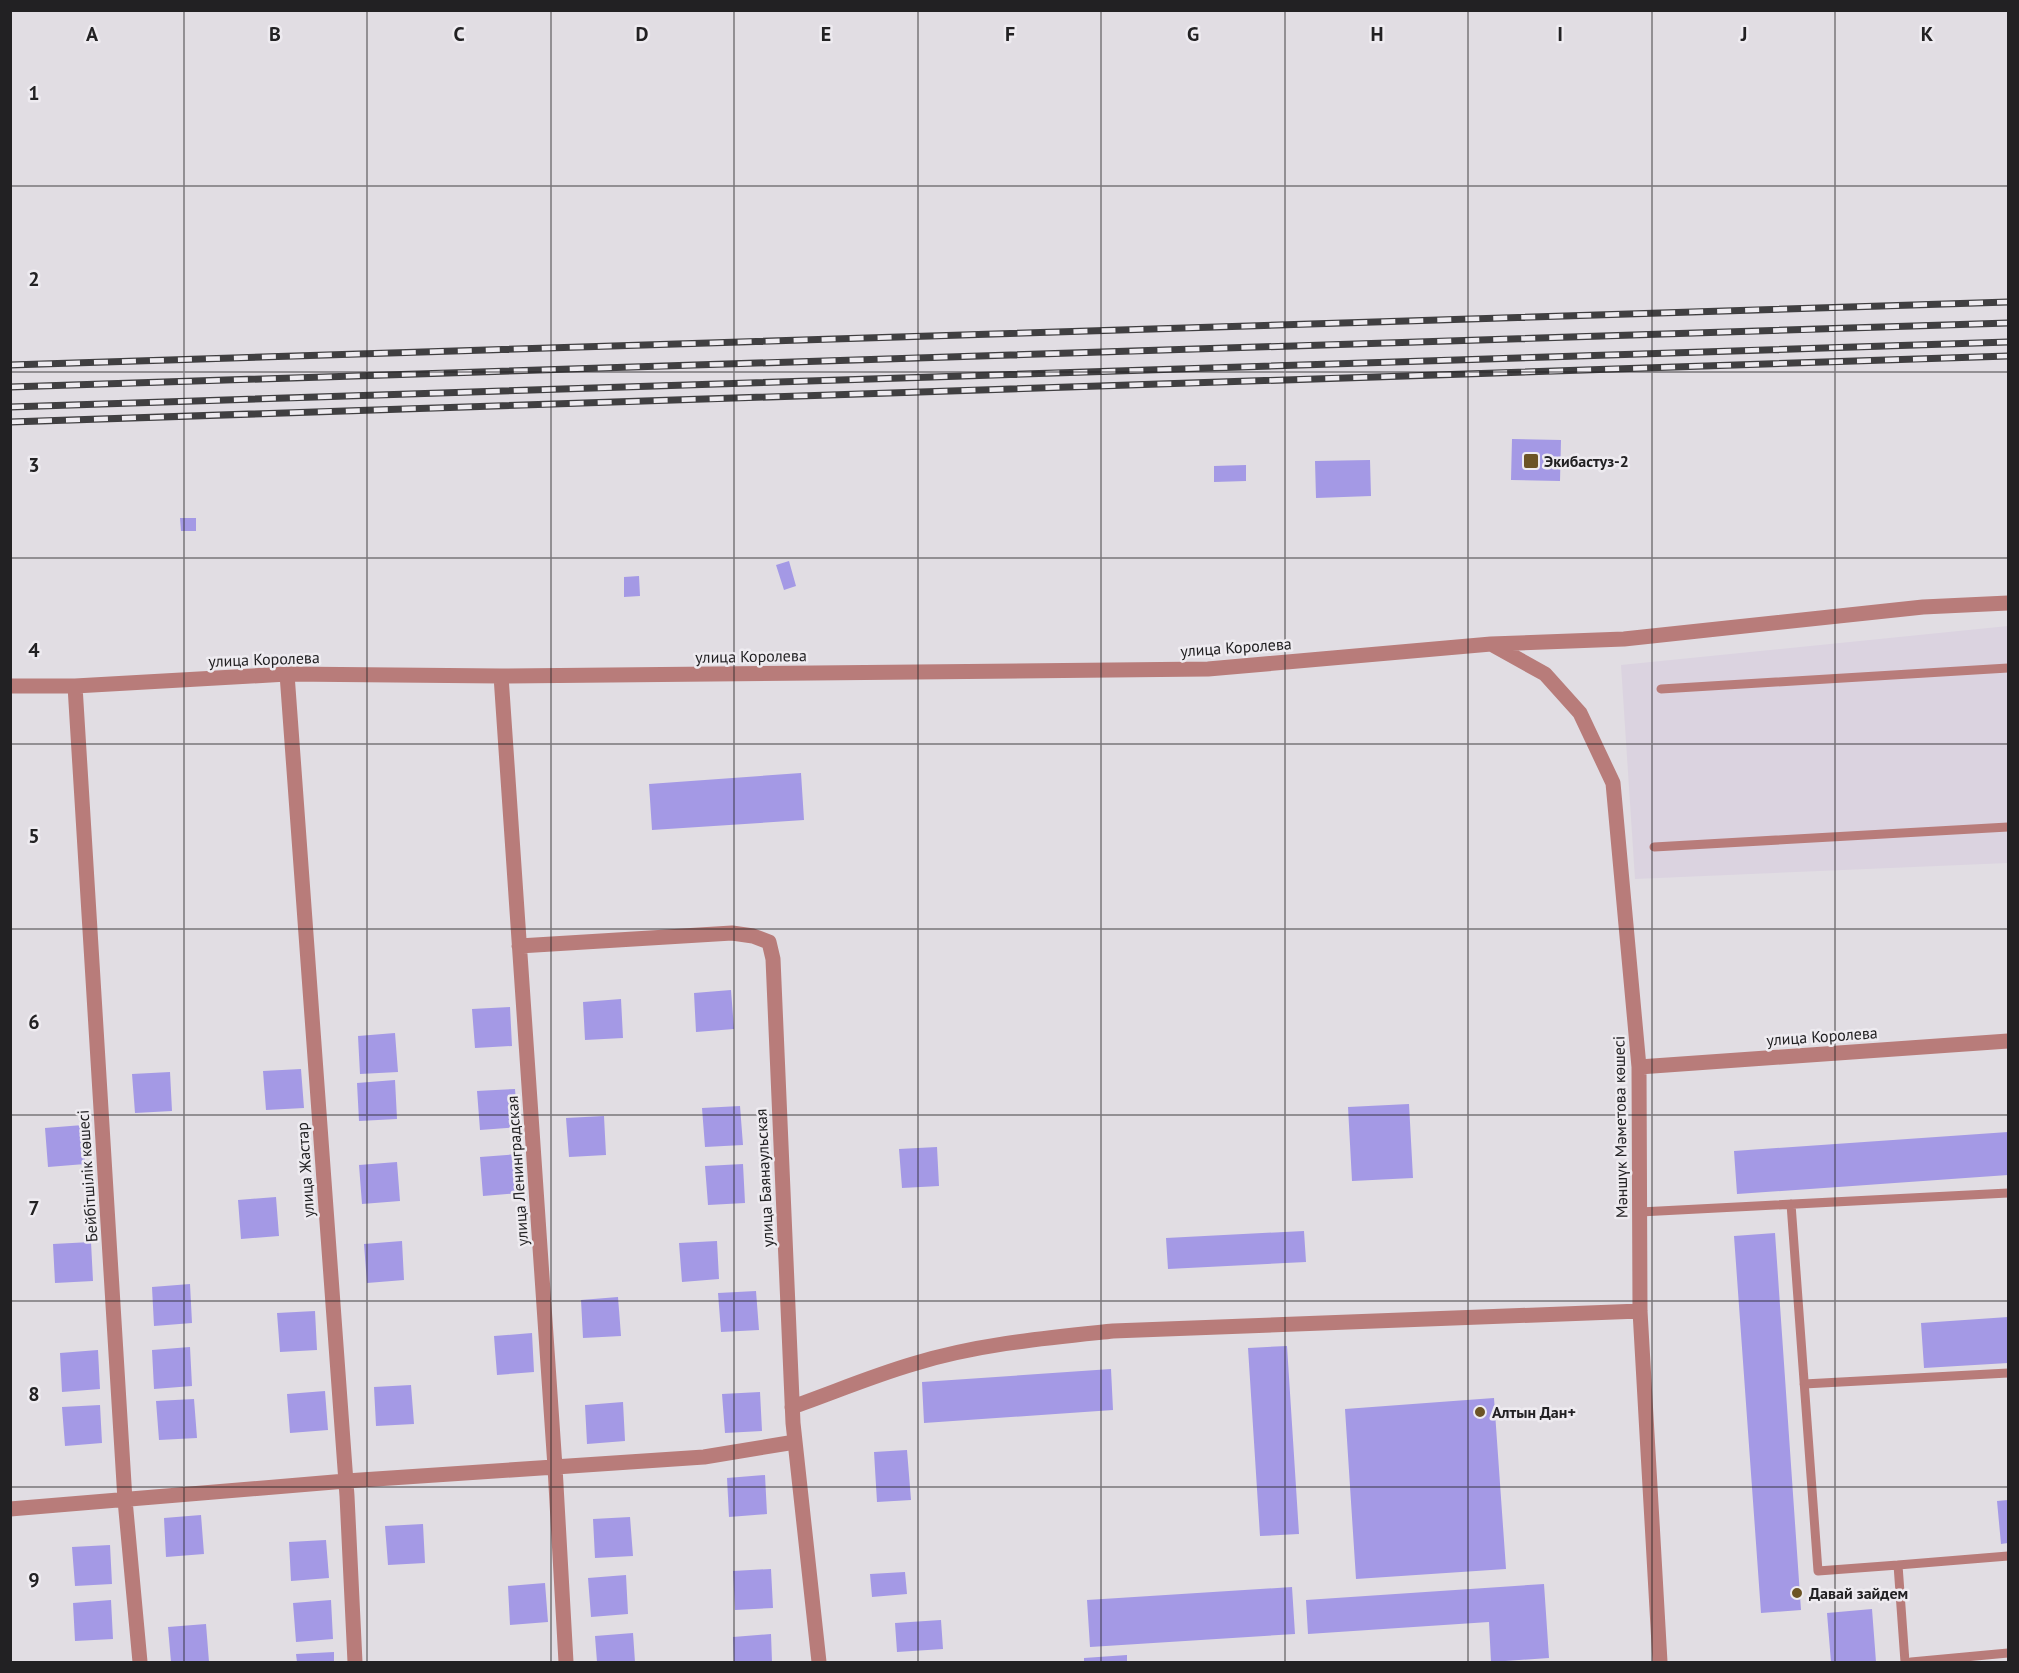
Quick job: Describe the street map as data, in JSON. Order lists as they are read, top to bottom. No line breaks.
{"streets":{"street":["улица Королева","Мәншүк Мәметова көшесі","улица Жастар","улица Ленинградская","Бейбітшілік көшесі","улица Баянаульская"]},"crossings":[["улица Королева","Мәншүк Мәметова көшесі"],["улица Королева","улица Жастар"],["улица Королева","улица Ленинградская"],["улица Королева","Бейбітшілік көшесі"],["улица Ленинградская","улица Баянаульская"]],"places":{"transit":["Экибастуз-2"],"other":["Алтын Дан+","Давай зайдем"]},"grid":{"columns":["A","B","C","D","E","F","G","H","I","J","K"],"rows":["1","2","3","4","5","6","7","8","9"]}}
